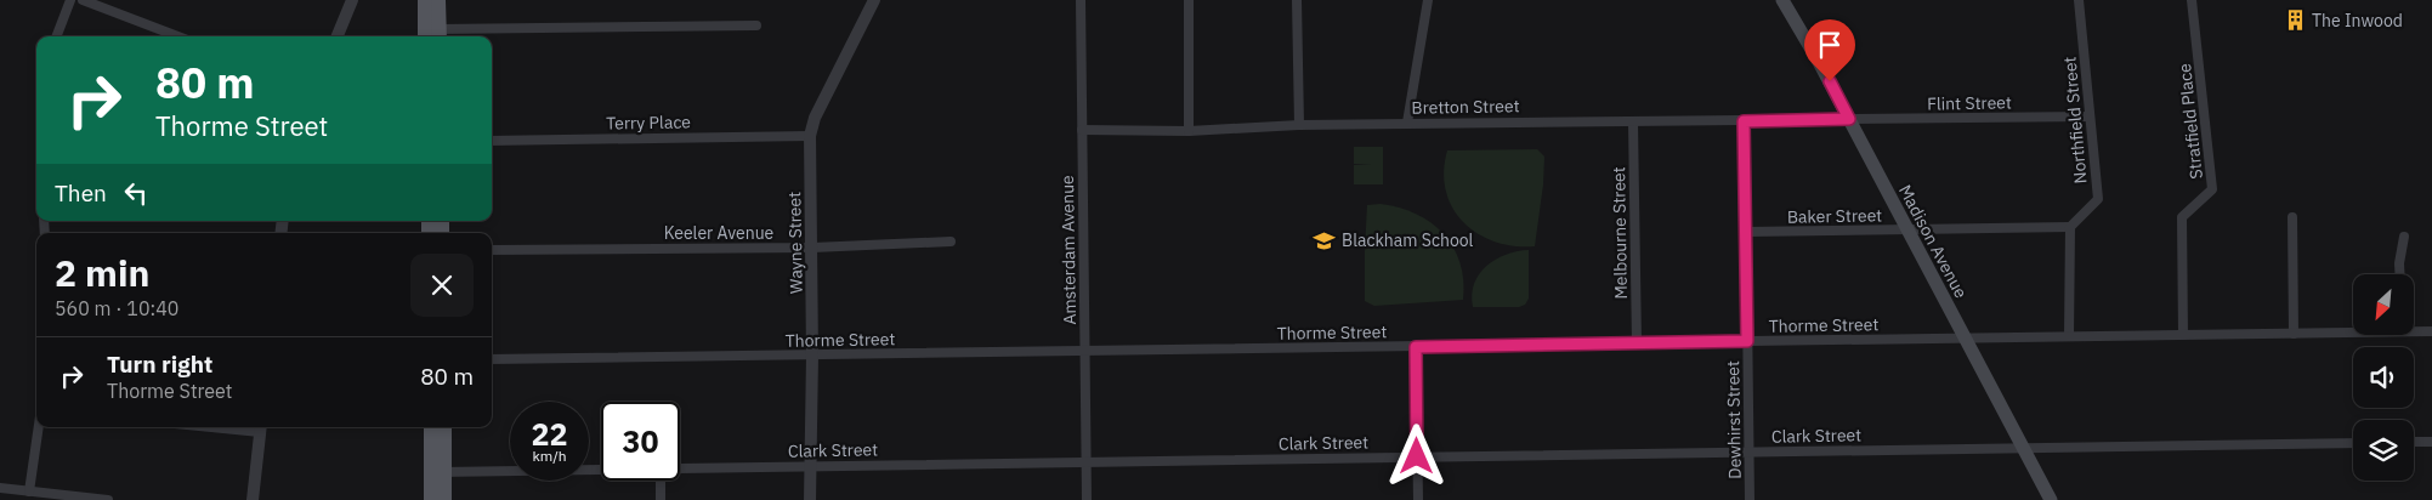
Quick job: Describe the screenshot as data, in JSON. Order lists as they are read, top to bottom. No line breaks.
{"streets":{"main road":["Madison Avenue"],"street":["Flint Street","Bretton Street","Northfield Street","Stratfield Place","Terry Place","Baker Street","Keeler Avenue","Melbourne Street","Wayne Street","Amsterdam Avenue","Thorme Street","Dewhirst Street","Clark Street"]},"crossings":[["Flint Street","Bretton Street"],["Flint Street","Northfield Street"],["Flint Street","Madison Avenue"],["Bretton Street","Melbourne Street"],["Bretton Street","Madison Avenue"],["Bretton Street","Amsterdam Avenue"],["Bretton Street","Dewhirst Street"],["Northfield Street","Baker Street"],["Stratfield Place","Thorme Street"],["Terry Place","Wayne Street"],["Baker Street","Madison Avenue"],["Baker Street","Dewhirst Street"],["Keeler Avenue","Wayne Street"],["Melbourne Street","Thorme Street"],["Madison Avenue","Thorme Street"],["Madison Avenue","Clark Street"],["Wayne Street","Thorme Street"],["Wayne Street","Clark Street"],["Amsterdam Avenue","Thorme Street"],["Amsterdam Avenue","Clark Street"],["Thorme Street","Dewhirst Street"],["Dewhirst Street","Clark Street"]],"places":{"building":["The Inwood"],"school or university":["Blackham School"]},"north":"bottom left","page":{"turn":["80 m","Thorme Street"],"then":"Then","heading":["2 min","560 m · 10:40"],"list":[{"name":"Turn right","note":"Thorme Street","value":"80 m"}],"speed":"22 km/h","limit":"30"}}
